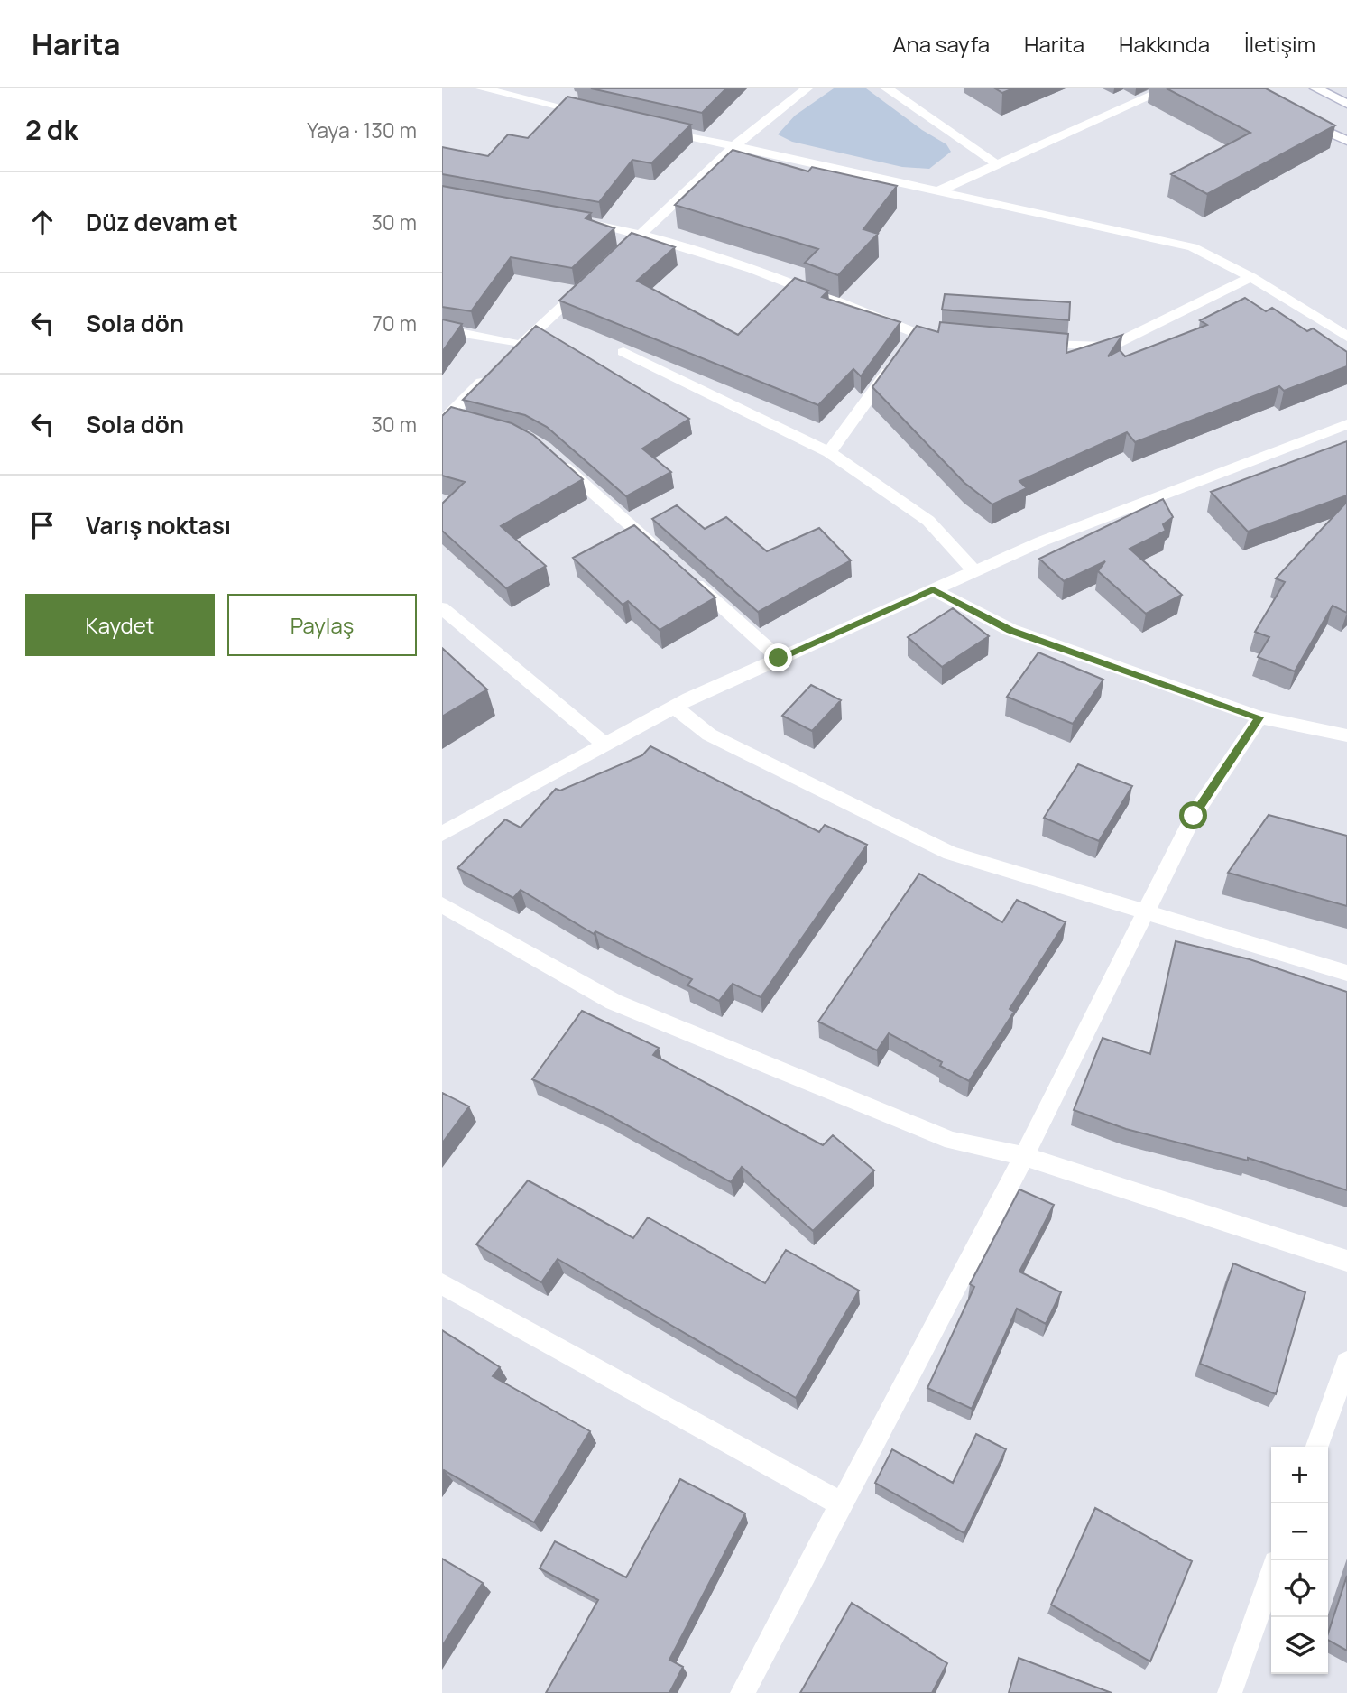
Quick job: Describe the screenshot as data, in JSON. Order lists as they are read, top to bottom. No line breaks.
{"page":{"header":"Harita","nav":["Ana sayfa","Harita","Hakkında","İletişim"],"heading":["2 dk","Yaya · 130 m"],"list":[["Düz devam et","30 m"],["Sola dön","70 m"],["Sola dön","30 m"],"Varış noktası"],"buttons":["Kaydet","Paylaş"],"map_buttons":["+","−"]}}
